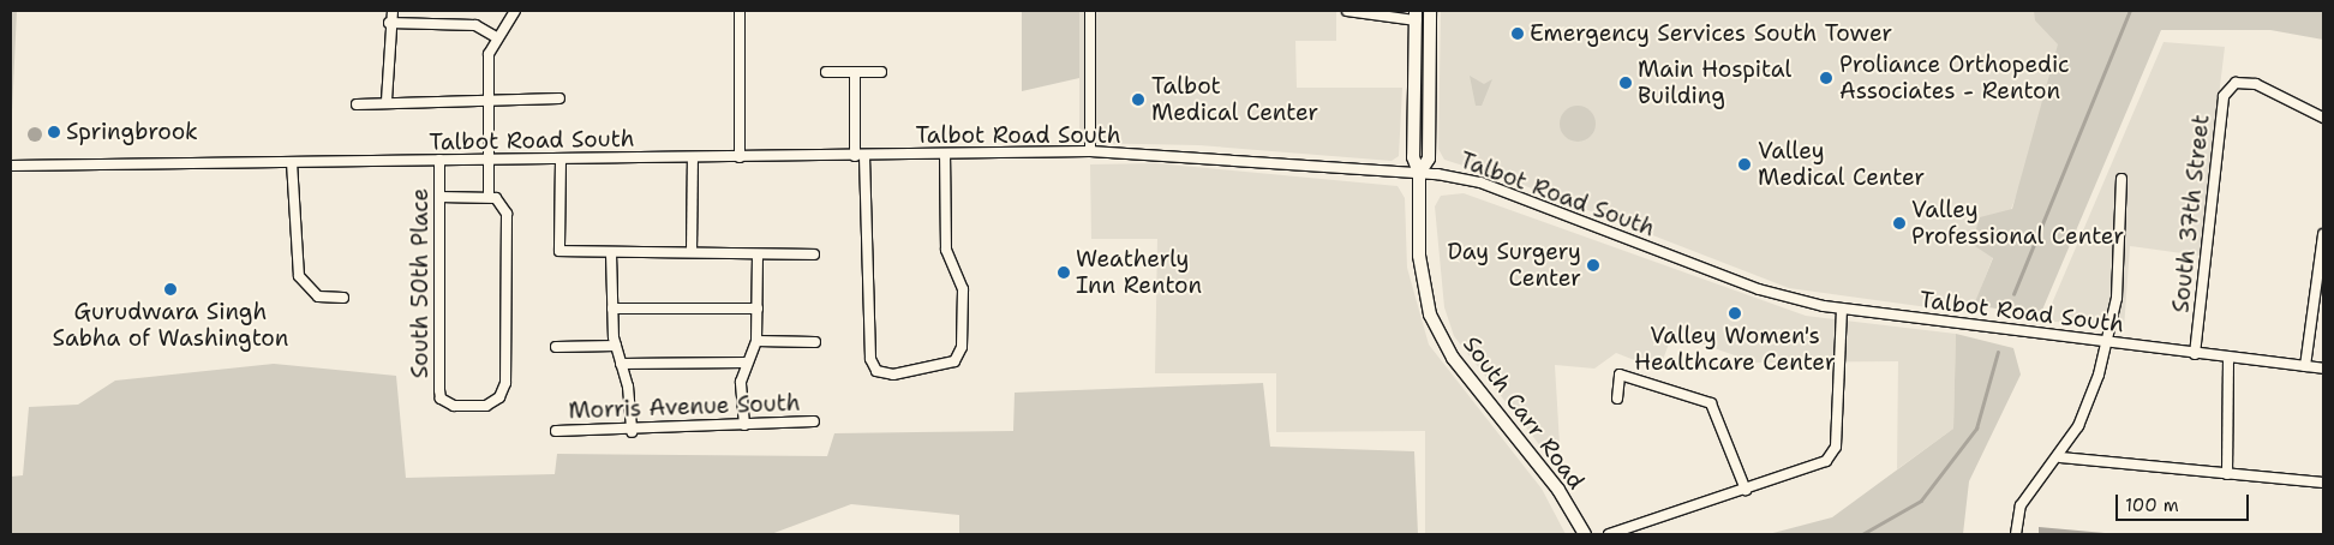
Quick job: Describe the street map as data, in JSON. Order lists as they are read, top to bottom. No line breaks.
{"streets":{"main road":["South Carr Road"],"street":["Talbot Road South","South 37th Street","South 50th Place","Morris Avenue South"]},"crossings":[["Talbot Road South","South 37th Street"],["Talbot Road South","South 50th Place"],["Talbot Road South","South Carr Road"]],"places":["Emergency Services South Tower","Proliance Orthopedic Associates - Renton","Main Hospital Building","Talbot Medical Center","Springbrook","Valley Medical Center","Valley Professional Center","Day Surgery Center","Weatherly Inn Renton","Gurudwara Singh Sabha of Washington","Valley Women's Healthcare Center"],"scale_bar":"100 m"}
